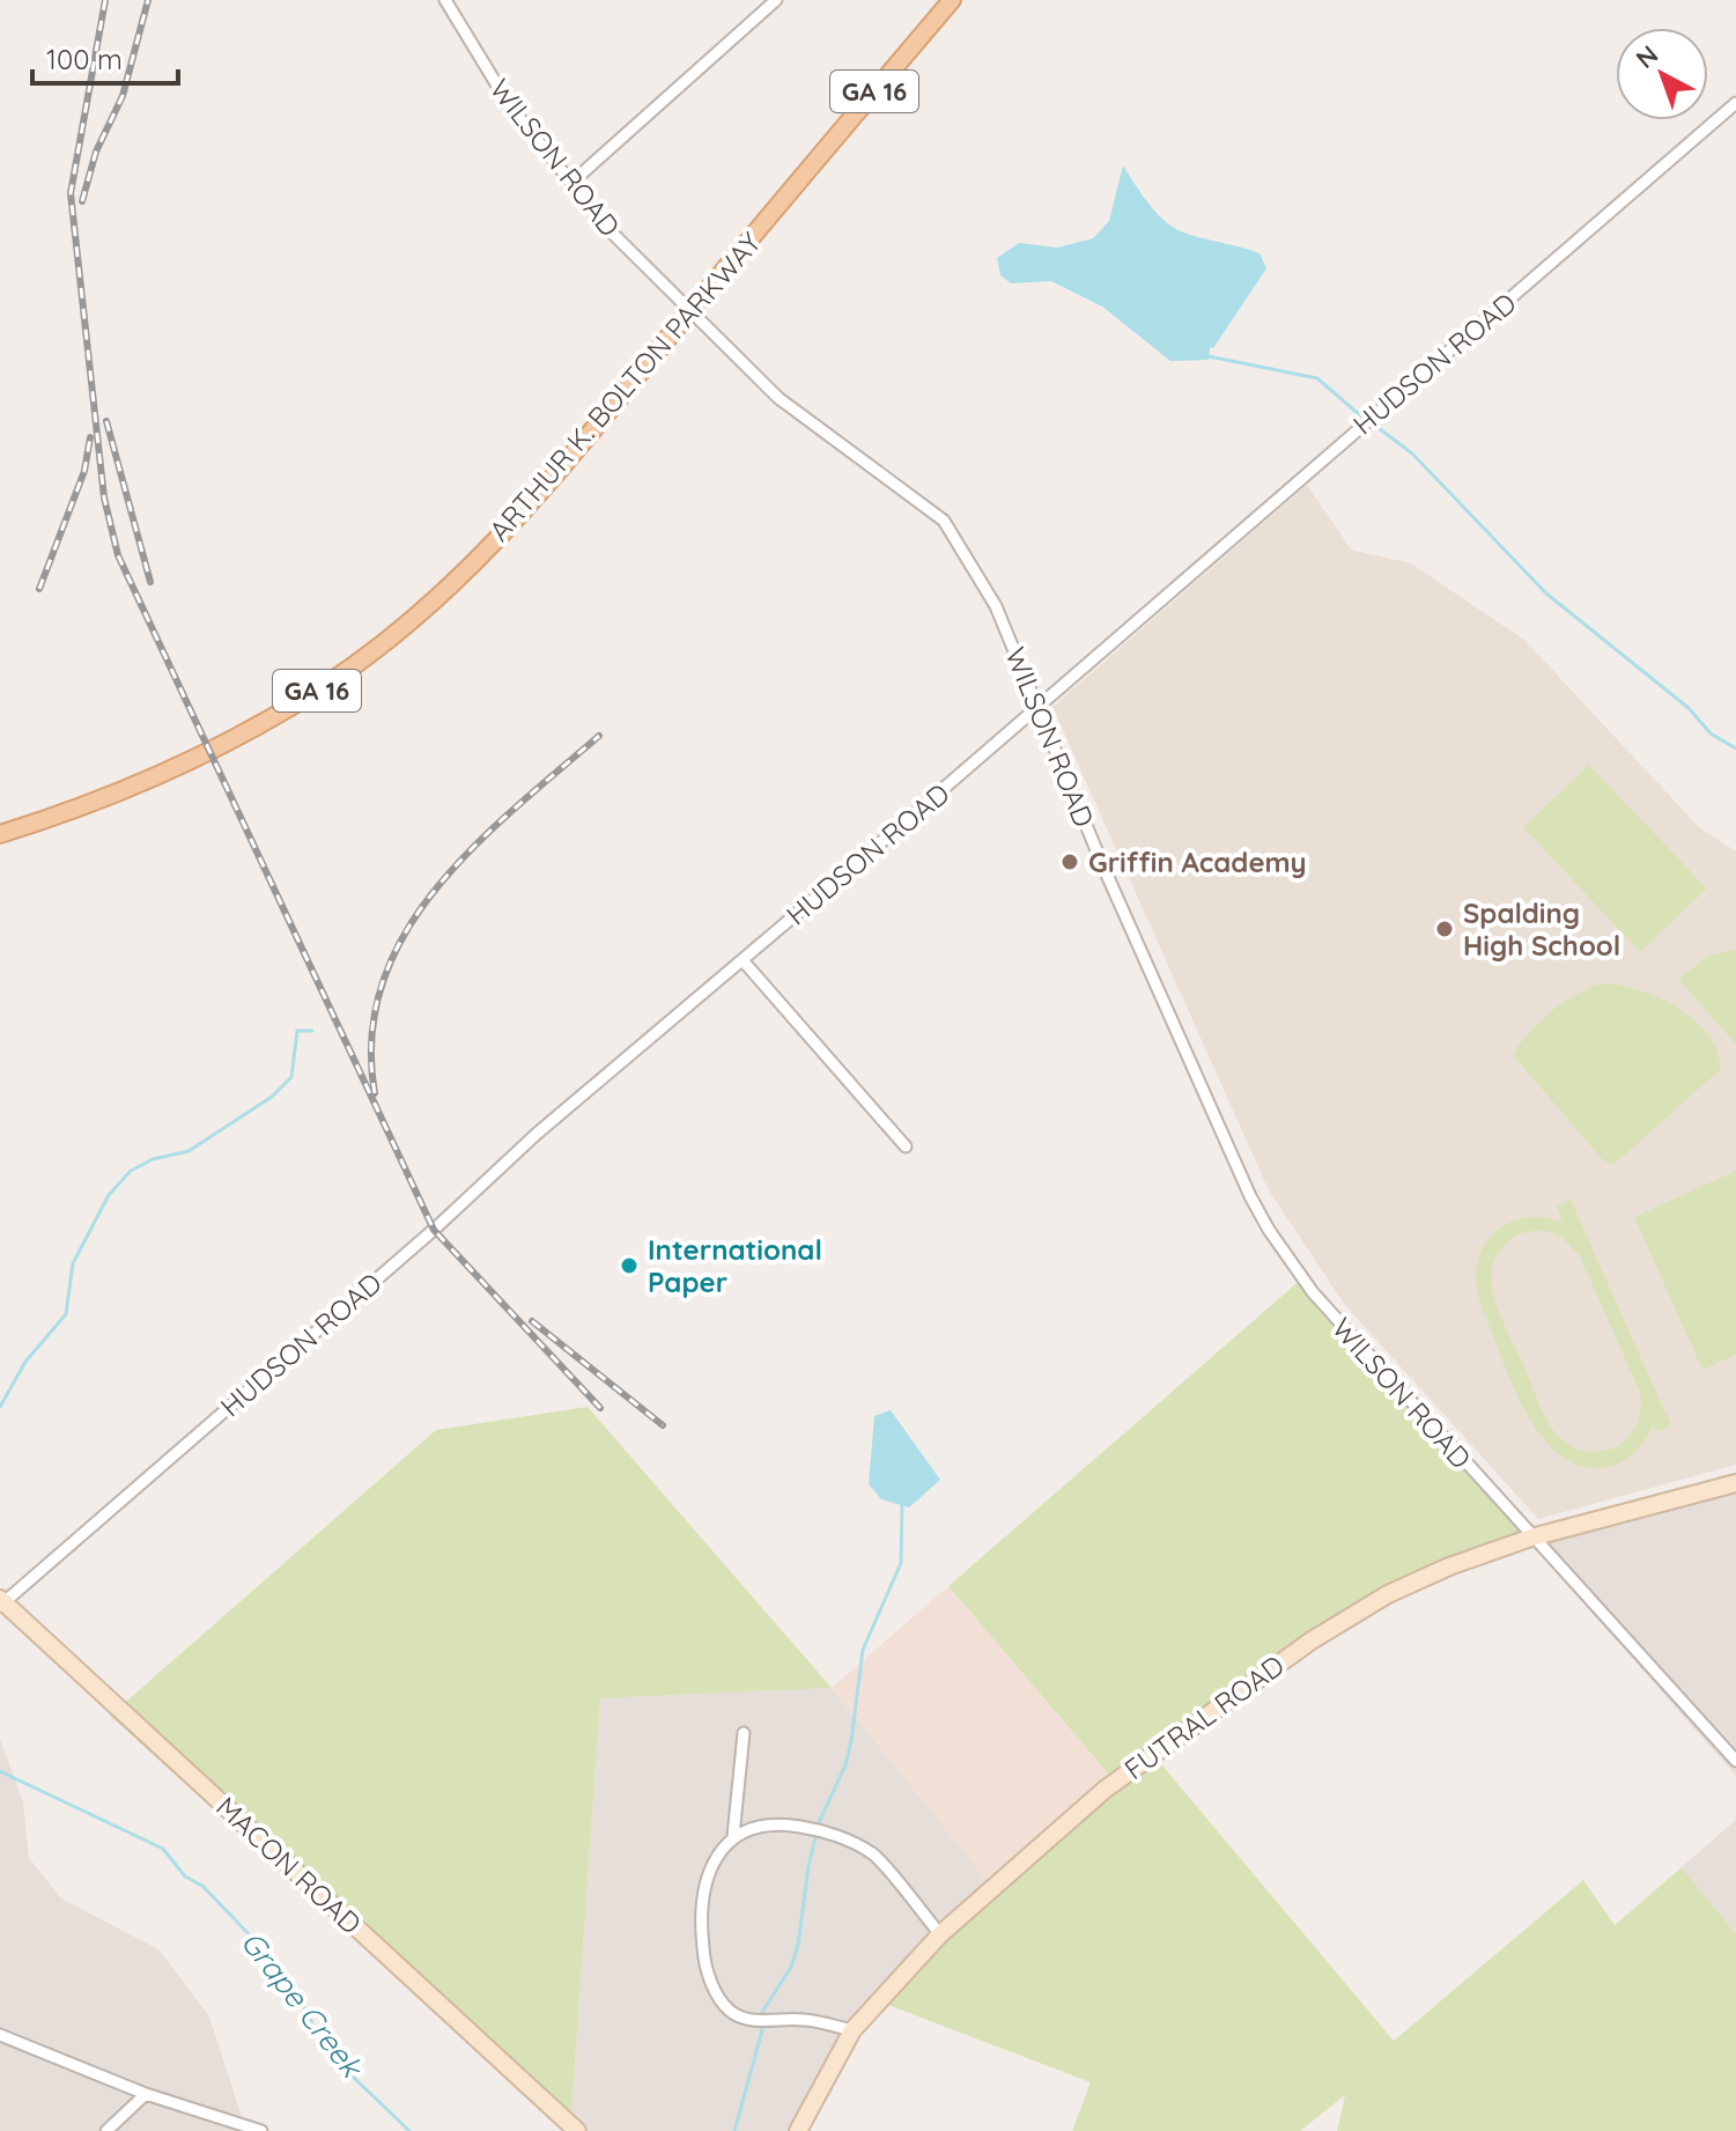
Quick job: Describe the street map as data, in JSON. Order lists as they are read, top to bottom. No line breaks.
{"streets":{"main road":["GA 16","ARTHUR K. BOLTON PARKWAY"],"street":["WILSON ROAD","HUDSON ROAD","FUTRAL ROAD","MACON ROAD"]},"crossings":[["WILSON ROAD","HUDSON ROAD"],["WILSON ROAD","ARTHUR K. BOLTON PARKWAY"],["WILSON ROAD","FUTRAL ROAD"],["HUDSON ROAD","MACON ROAD"]],"water":["Grape Creek"],"places":["Griffin Academy","Spalding High School","International Paper"],"scale_bar":"100 m","north":"top left"}
